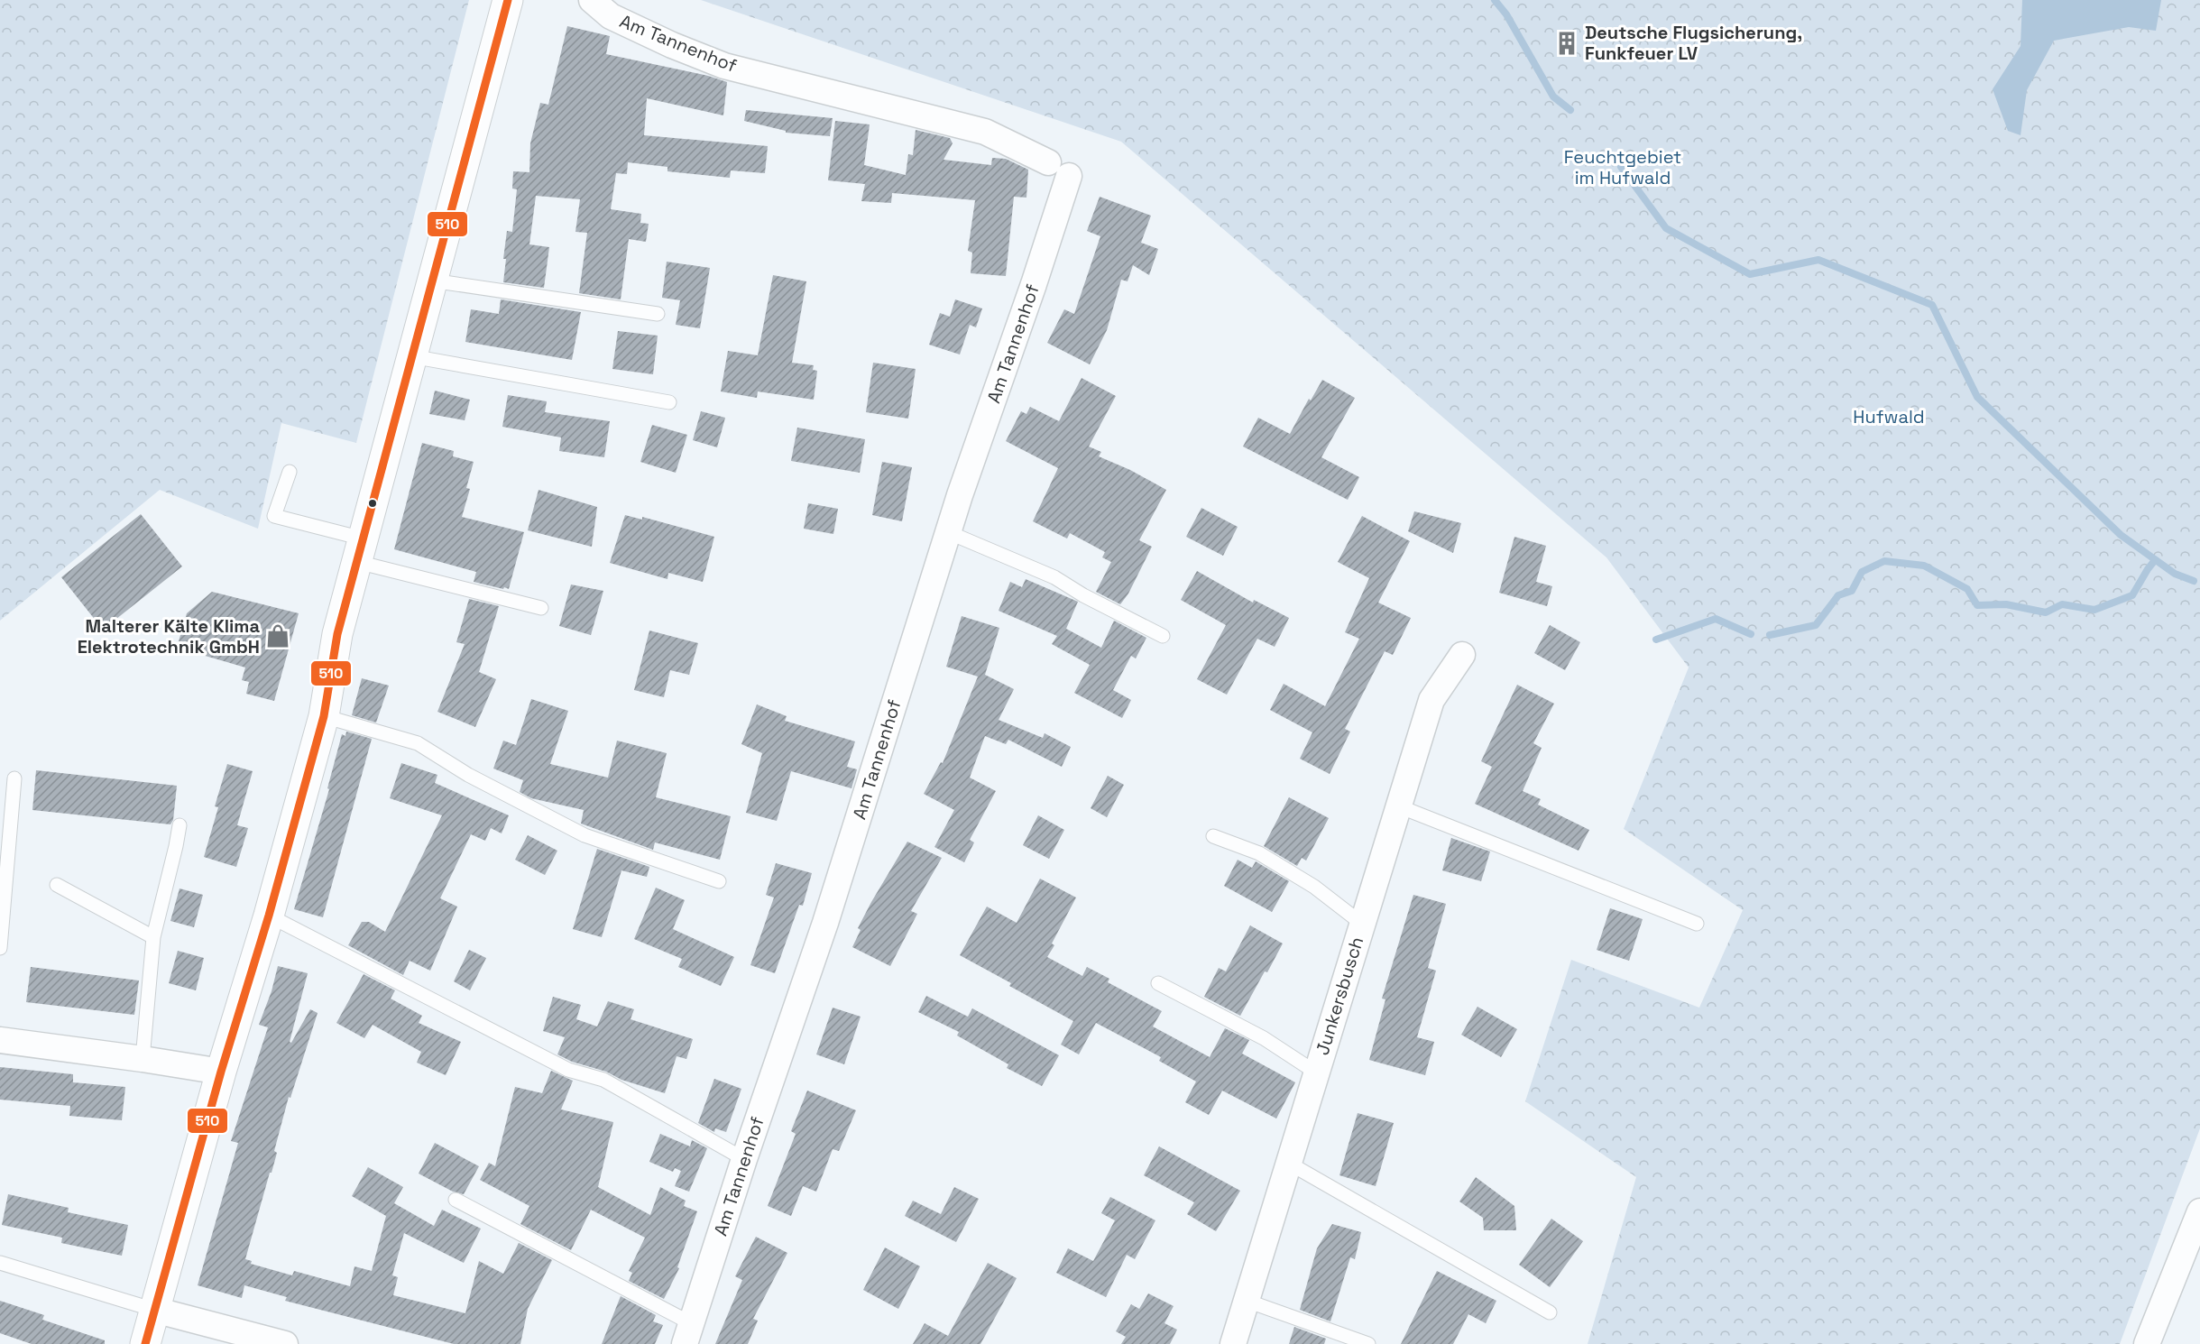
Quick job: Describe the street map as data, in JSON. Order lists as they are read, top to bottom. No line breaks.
{"streets":{"street":["Am Tannenhof","Junkersbusch"]},"parks":["Feuchtgebiet im Hufwald","Hufwald"],"places":{"building":["Deutsche Flugsicherung, Funkfeuer LV"],"shop":["Malterer Kälte Klima Elektrotechnik GmbH"]},"lines":["transit line 510"]}
